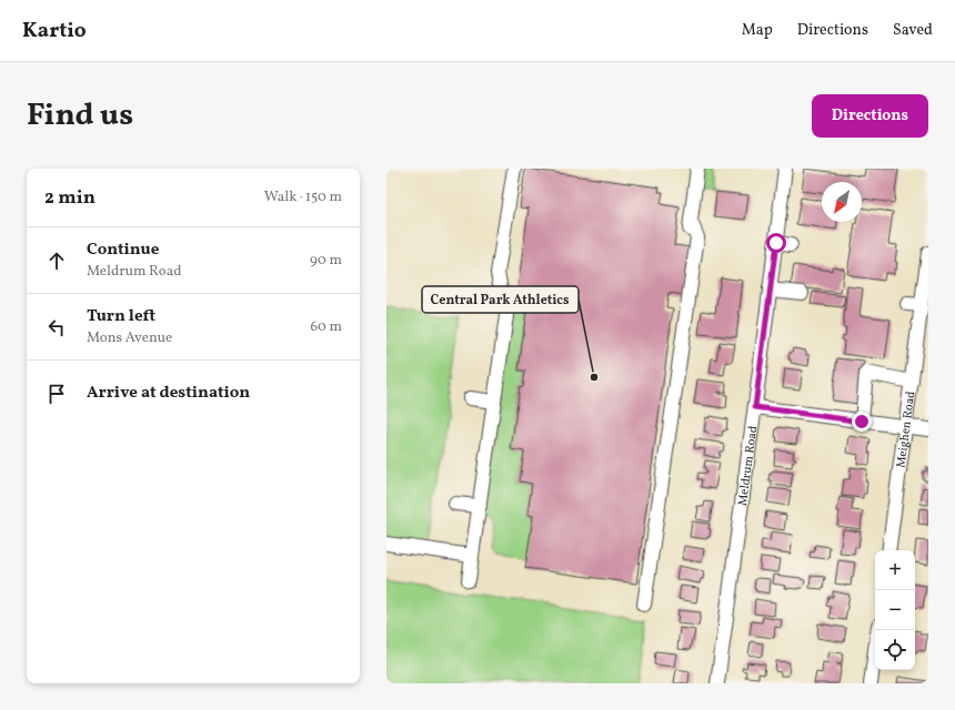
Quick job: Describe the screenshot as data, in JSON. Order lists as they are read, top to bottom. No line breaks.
{"streets":{"street":["Meighen Road","Meldrum Road"]},"places":["Central Park Athletics"],"north":"bottom left","page":{"header":"Kartio","nav":["Map","Directions","Saved"],"title":"Find us","buttons":"Directions","heading":["2 min","Walk · 150 m"],"list":[["Continue","Meldrum Road","90 m"],["Turn left","Mons Avenue","60 m"],"Arrive at destination"],"map_buttons":["+","−"]}}
